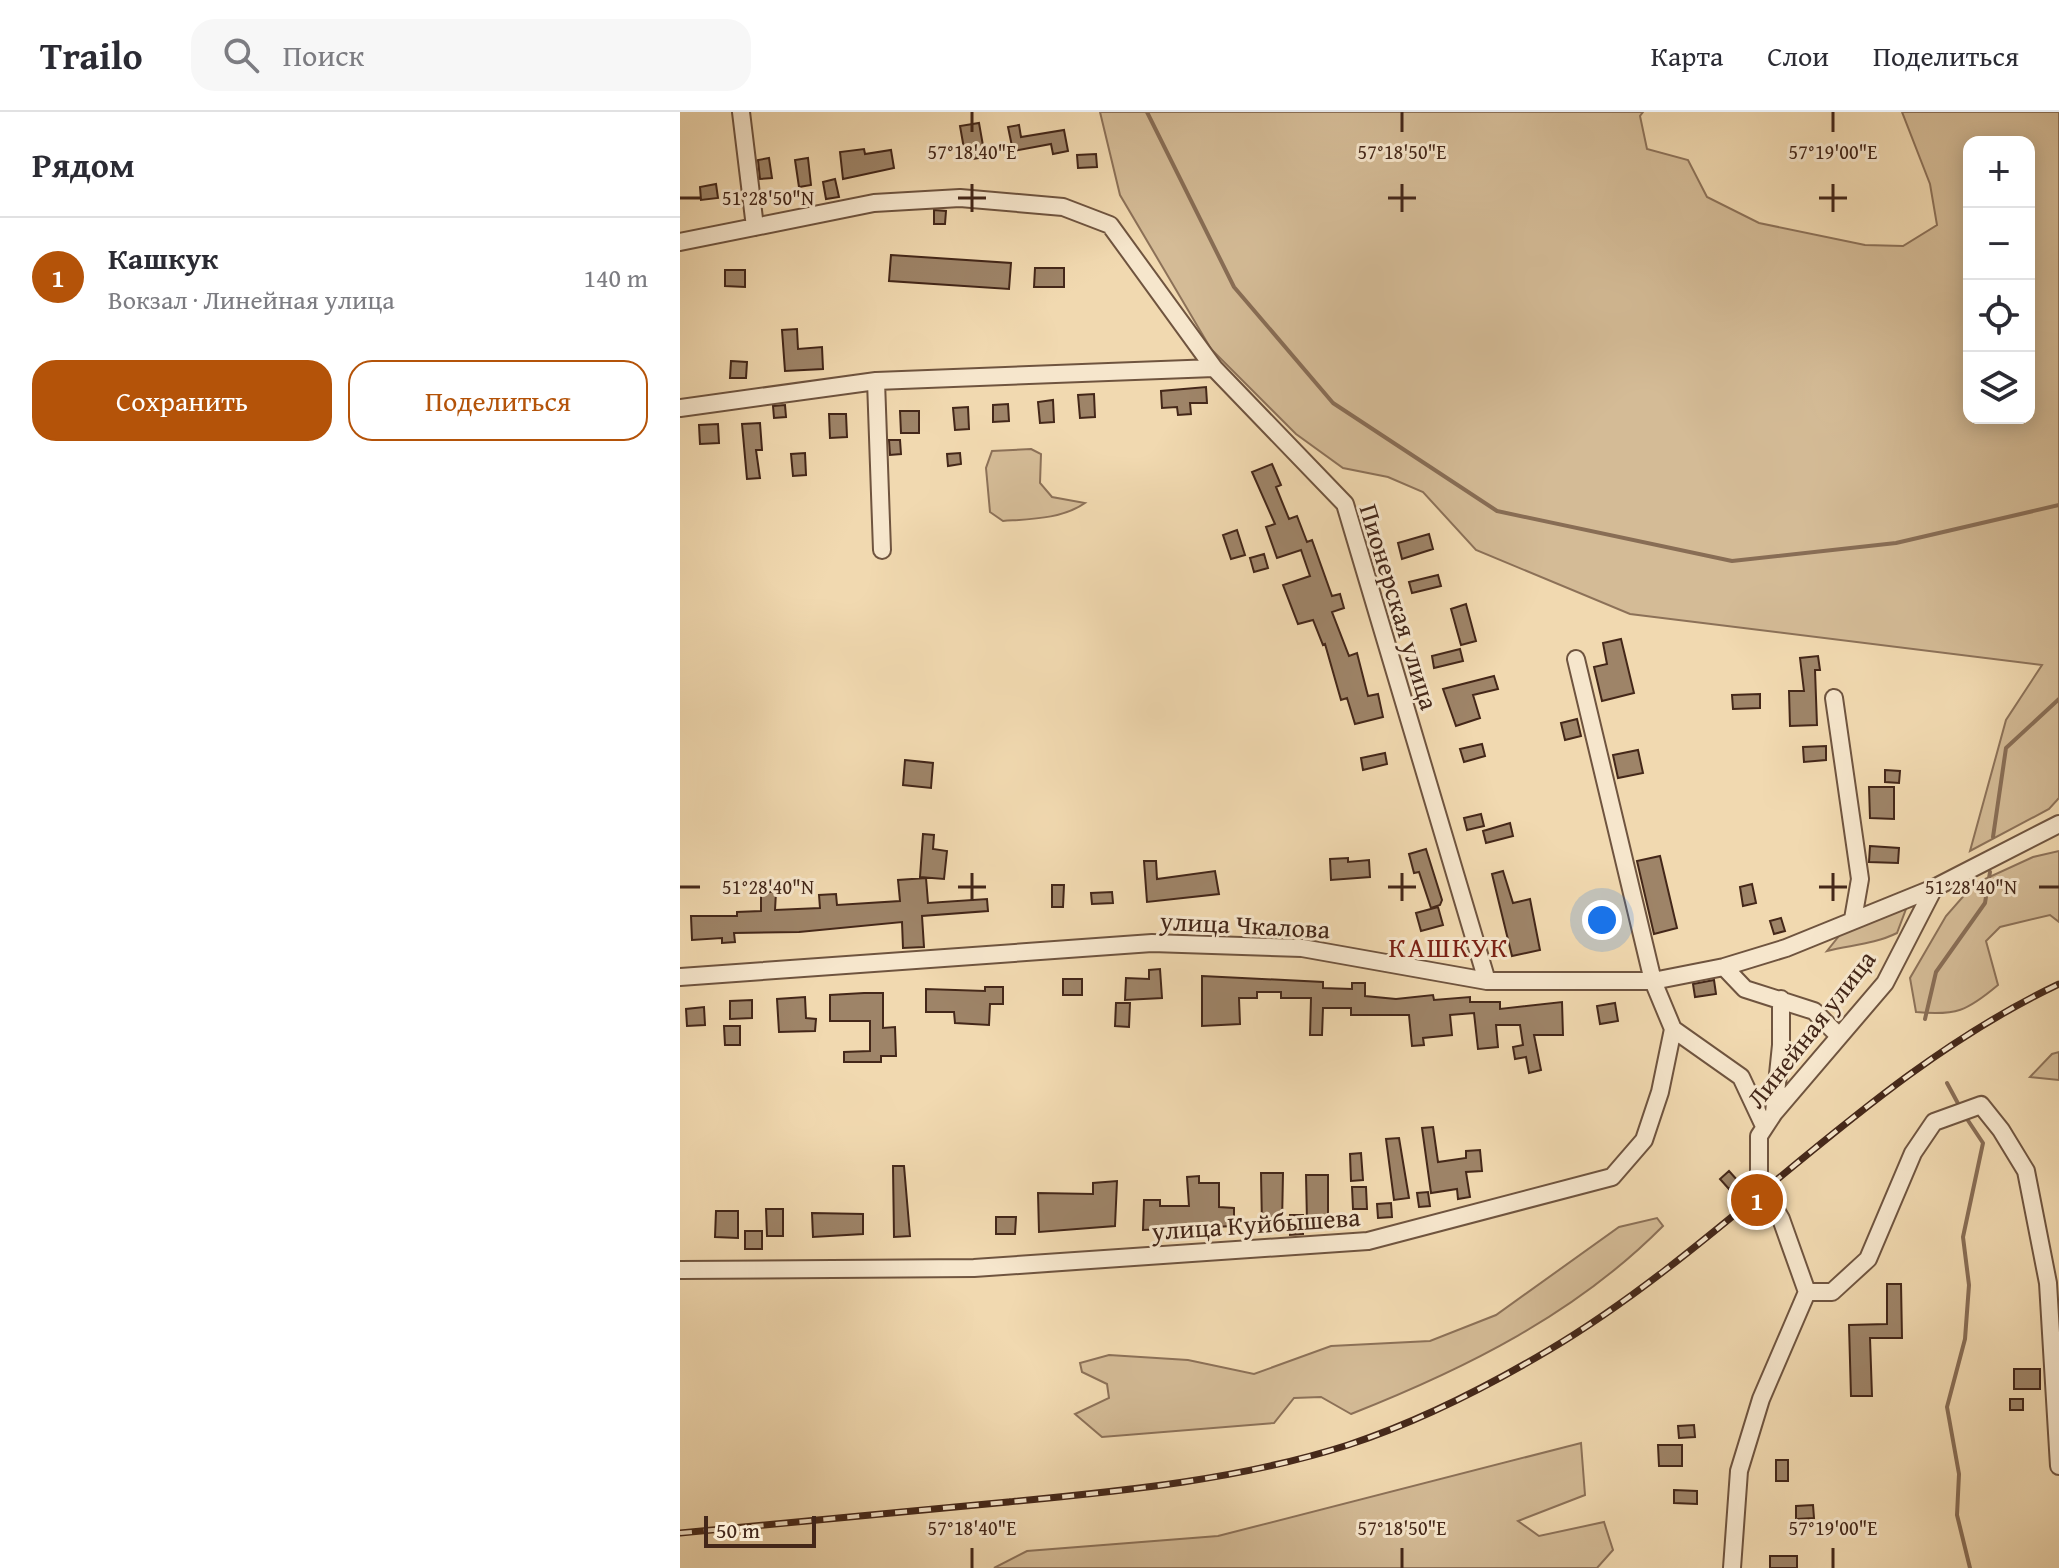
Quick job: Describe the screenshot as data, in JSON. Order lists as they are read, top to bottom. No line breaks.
{"streets":{"street":["Пионерская улица","улица Чкалова","Линейная улица","улица Куйбышева"]},"crossings":[["Пионерская улица","улица Чкалова"],["улица Чкалова","Линейная улица"]],"districts":["КАШКУК"],"scale_bar":"50 m","page":{"header":"Trailo","search":"Поиск","nav":["Карта","Слои","Поделиться"],"heading":"Рядом","map_buttons":["+","−"],"list":[{"mark":"1","name":"Кашкук","note":"Вокзал · Линейная улица","value":"140 m"}],"buttons":["Сохранить","Поделиться"],"pins":"1","scale":"50 m"},"coordinates":["57°18'40\"E","57°18'50\"E","57°19'00\"E","51°28'50\"N","51°28'40\"N"]}
